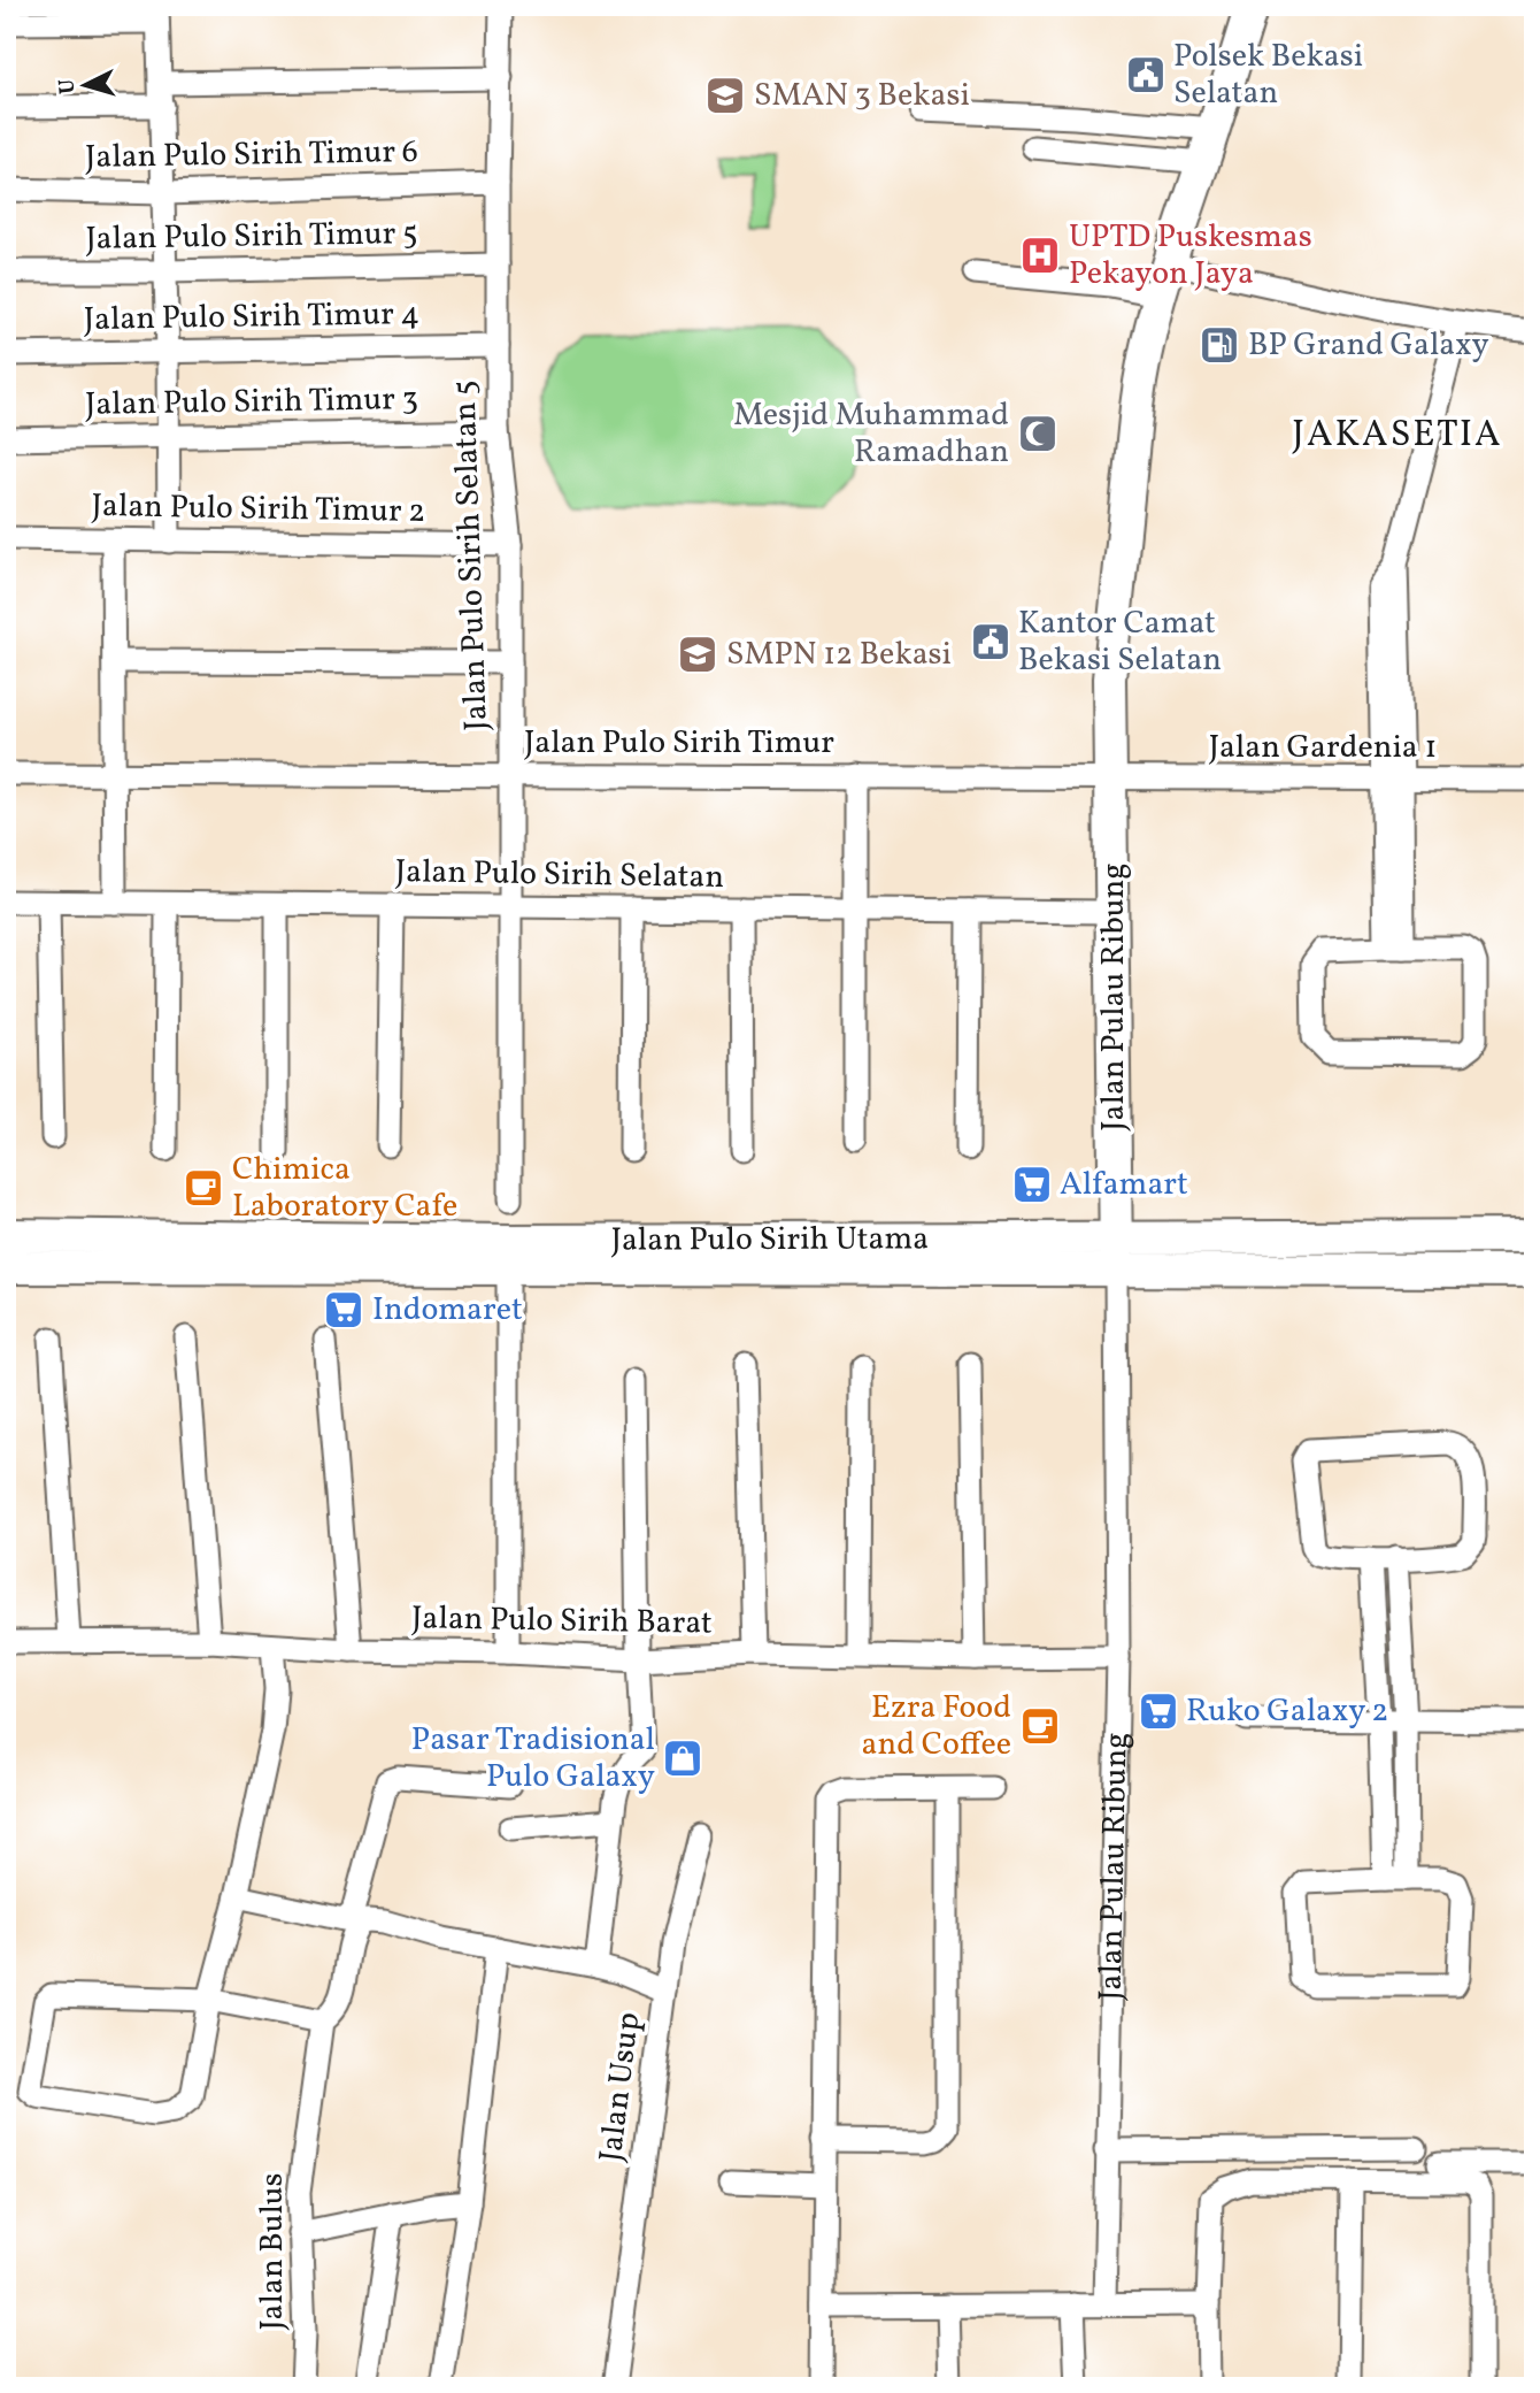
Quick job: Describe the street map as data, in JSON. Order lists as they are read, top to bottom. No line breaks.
{"streets":{"main road":["Jalan Pulau Ribung","Jalan Pulo Sirih Utama"],"street":["Jalan Pulo Sirih Timur 6","Jalan Pulo Sirih Timur 5","Jalan Pulo Sirih Timur 4","Jalan Pulo Sirih Timur 3","Jalan Pulo Sirih Timur 2","Jalan Pulo Sirih Selatan 5","Jalan Pulo Sirih Timur","Jalan Gardenia 1","Jalan Pulo Sirih Selatan","Jalan Pulo Sirih Barat","Jalan Usup","Jalan Bulus"]},"crossings":[["Jalan Pulo Sirih Timur 6","Jalan Pulo Sirih Selatan 5"],["Jalan Pulo Sirih Timur 5","Jalan Pulo Sirih Selatan 5"],["Jalan Pulo Sirih Timur 4","Jalan Pulo Sirih Selatan 5"],["Jalan Pulo Sirih Timur 3","Jalan Pulo Sirih Selatan 5"],["Jalan Pulo Sirih Timur 2","Jalan Pulo Sirih Selatan 5"],["Jalan Pulo Sirih Selatan 5","Jalan Pulo Sirih Timur"],["Jalan Pulo Sirih Selatan 5","Jalan Pulo Sirih Selatan"],["Jalan Pulo Sirih Timur","Jalan Gardenia 1"],["Jalan Pulo Sirih Timur","Jalan Pulau Ribung"],["Jalan Gardenia 1","Jalan Pulau Ribung"],["Jalan Pulo Sirih Selatan","Jalan Pulau Ribung"],["Jalan Pulau Ribung","Jalan Pulo Sirih Utama"],["Jalan Pulau Ribung","Jalan Pulo Sirih Barat"],["Jalan Pulo Sirih Barat","Jalan Usup"],["Jalan Usup","Jalan Bulus"]],"districts":["JAKASETIA"],"places":{"public building":["Polsek Bekasi Selatan","Kantor Camat Bekasi Selatan"],"school or university":["SMAN 3 Bekasi","SMPN 12 Bekasi"],"hospital":["UPTD Puskesmas Pekayon Jaya"],"fuel station":["BP Grand Galaxy"],"mosque":["Mesjid Muhammad Ramadhan"],"supermarket":["Alfamart","Indomaret","Ruko Galaxy 2"],"cafe":["Chimica Laboratory Cafe","Ezra Food and Coffee"],"shop":["Pasar Tradisional Pulo Galaxy"]},"north":"left"}
